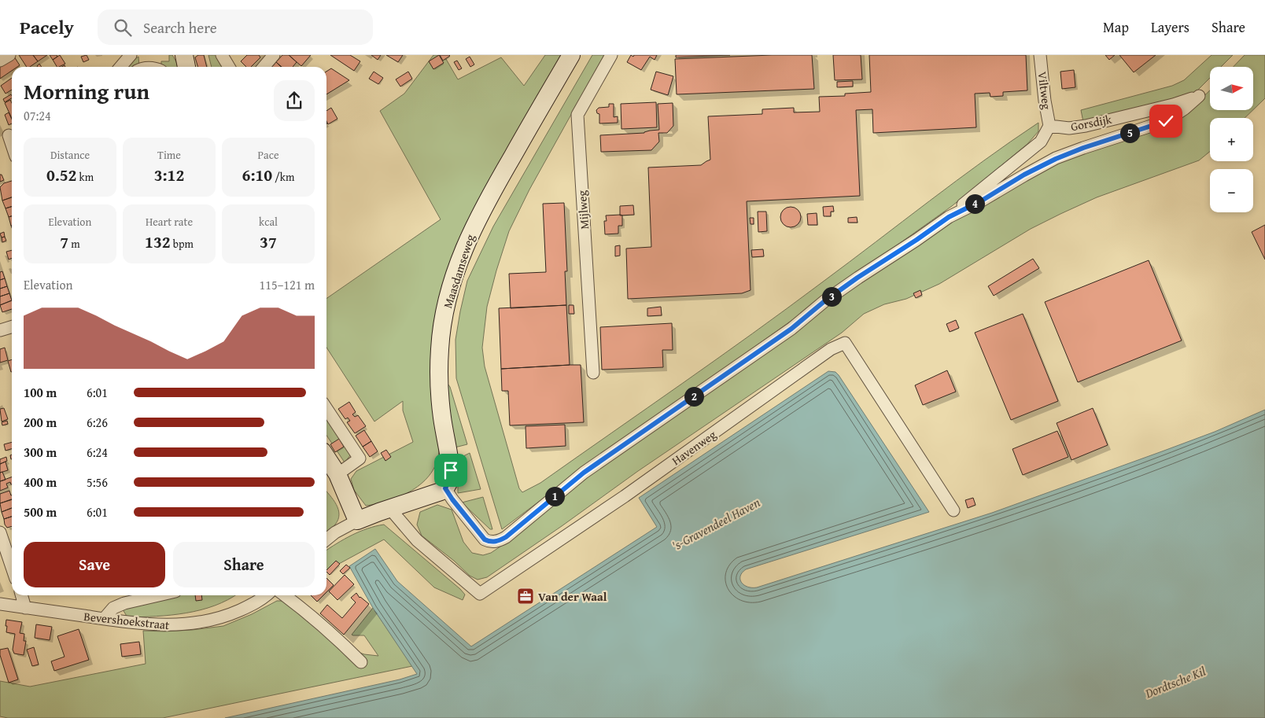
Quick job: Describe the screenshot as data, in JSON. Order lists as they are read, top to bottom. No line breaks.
{"streets":{"street":["Viltweg","Gorsdijk","Mijlweg","Maasdamseweg","Havenweg","Bevershoekstraat"]},"crossings":[["Viltweg","Gorsdijk"],["Gorsdijk","Maasdamseweg"]],"water":["'s-Gravendeel Haven","Dordtsche Kil"],"places":{"office":["Van der Waal"]},"north":"right","page":{"header":"Pacely","search":"Search here","nav":["Map","Layers","Share"],"map_buttons":["+","−"],"heading":["Morning run","07:24"],"pins":["5","4","3","2","1"],"stats":[["Distance","0.52 km"],["Time","3:12"],["Pace","6:10 /km"],["Elevation","7 m"],["Heart rate","132 bpm"],["kcal","37"]],"chart":["Elevation","115–121 m"],"list":[{"name":"100 m","note":"6:01"},{"name":"200 m","note":"6:26"},{"name":"300 m","note":"6:24"},{"name":"400 m","note":"5:56"},{"name":"500 m","note":"6:01"}],"buttons":["Save","Share"]}}
